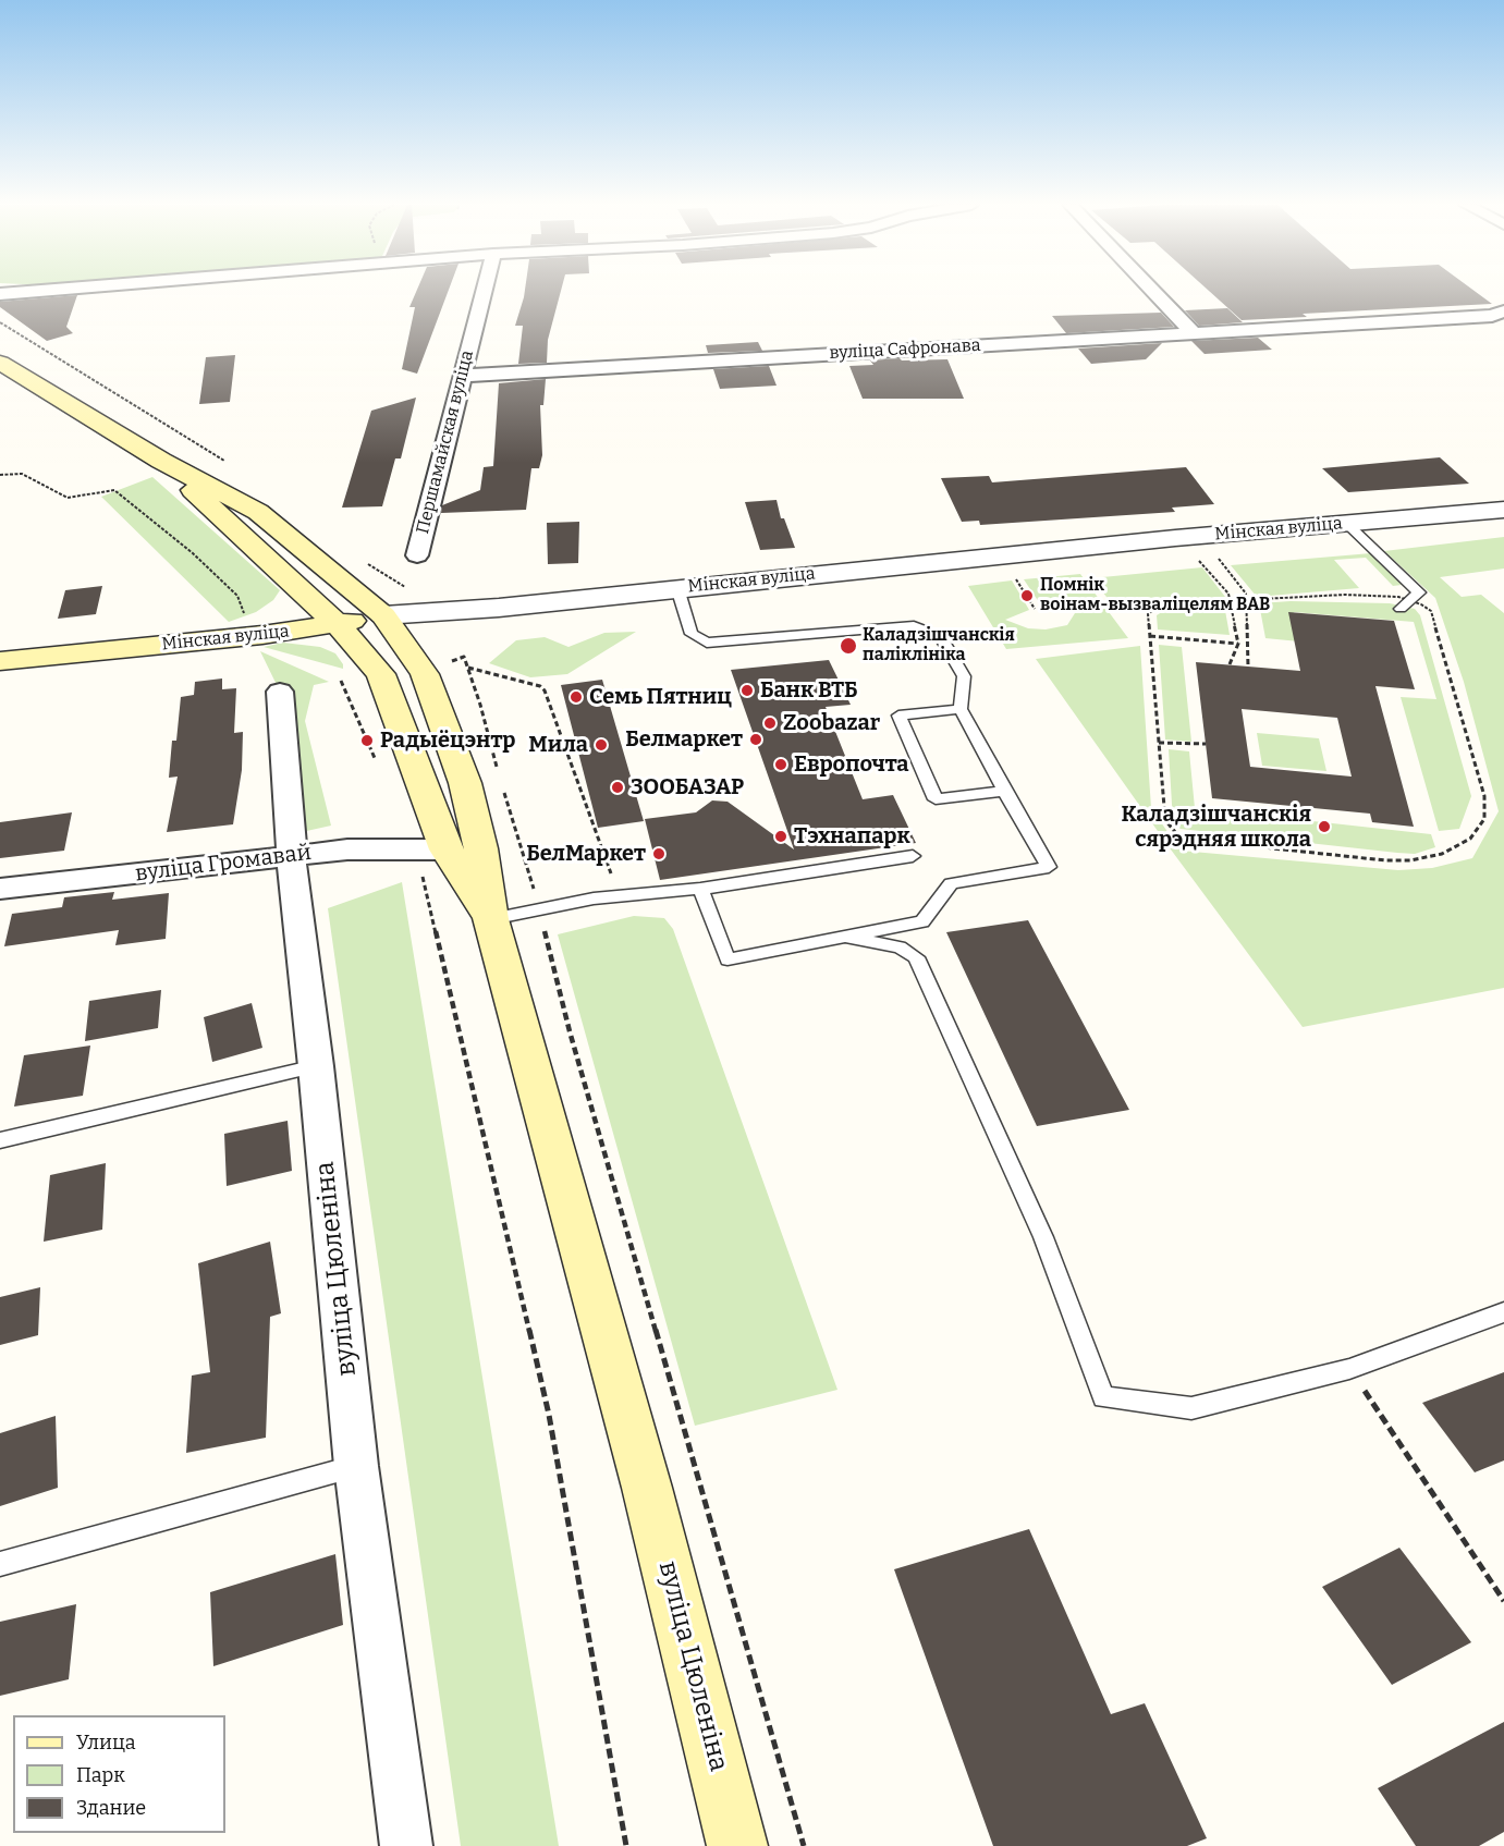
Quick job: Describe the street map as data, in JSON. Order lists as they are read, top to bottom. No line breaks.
{"streets":{"main road":["Мінская вуліца","вуліца Цюленіна"],"street":["вуліца Сафронава","Першамайская вуліца","вуліца Громавай"]},"crossings":[["вуліца Сафронава","Першамайская вуліца"],["Мінская вуліца","вуліца Цюленіна"],["вуліца Громавай","вуліца Цюленіна"]],"places":["Помнік воінам-вызваліцелям ВАВ","Каладзішчанскія паліклініка","Банк ВТБ","Семь Пятниц","Zoobazar","Белмаркет","Радыёцэнтр","Мила","Европочта","ЗООБАЗАР","Каладзішчанскія сярэдняя школа","Тэхнапарк","БелМаркет"],"legend":["Улица","Парк","Здание"]}
